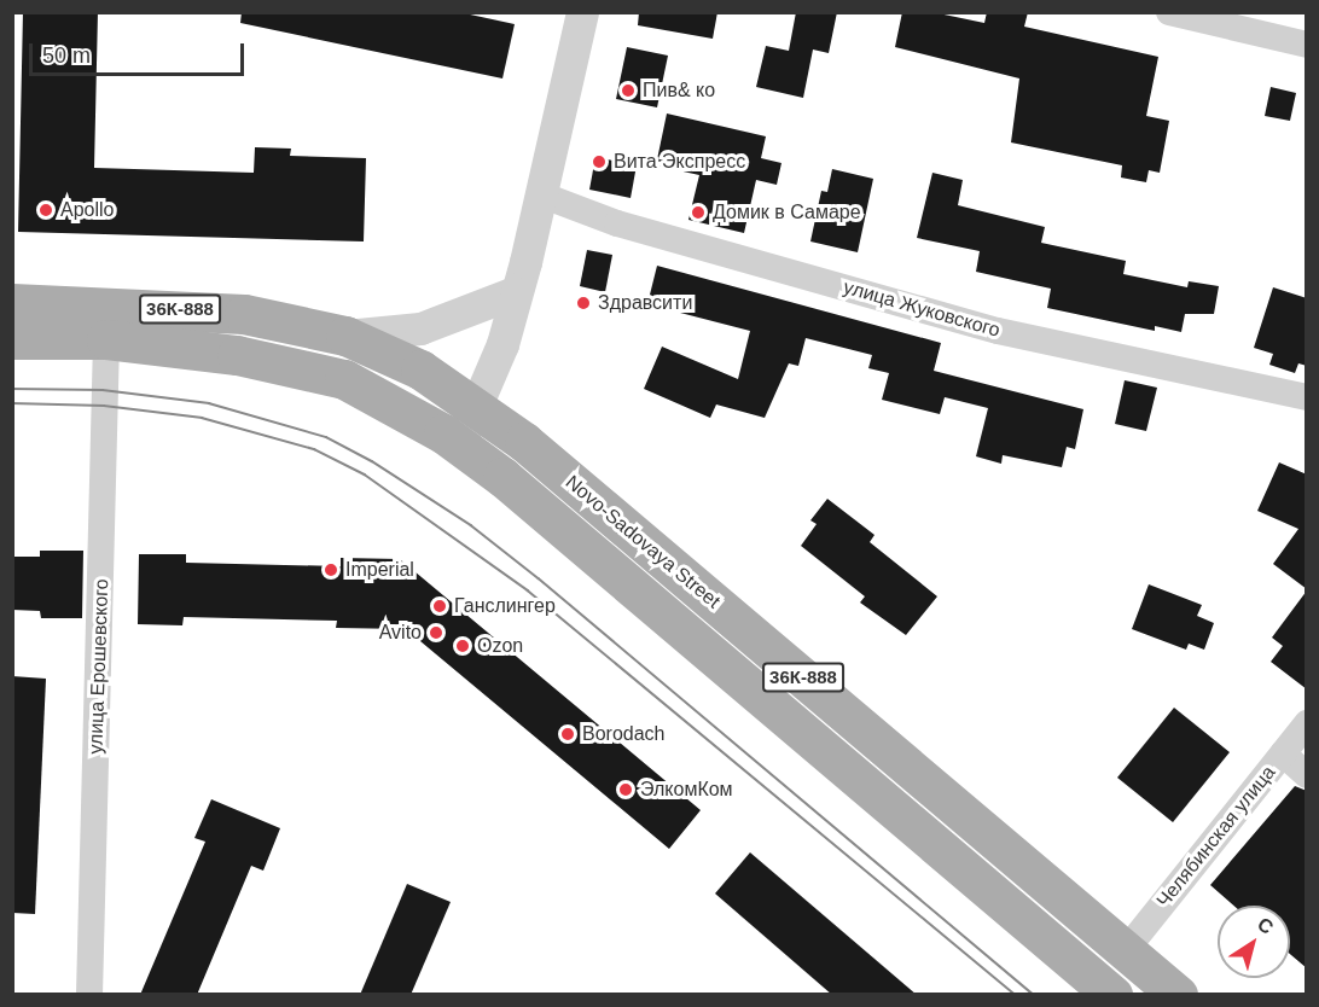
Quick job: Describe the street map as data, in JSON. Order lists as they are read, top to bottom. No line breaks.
{"streets":{"main road":["36К-888","Novo-Sadovaya Street"],"street":["улица Жуковского","улица Ерошевского","Челябинская улица"]},"crossings":[["Novo-Sadovaya Street","улица Ерошевского"],["Novo-Sadovaya Street","Челябинская улица"]],"places":["Пив& ко","Вита Экспресс","Apollo","Домик в Самаре","Здравсити","Imperial","Ганслингер","Avito","Ozon","Borodach","ЭлкомКом"],"scale_bar":"50 m","north":"top right"}
